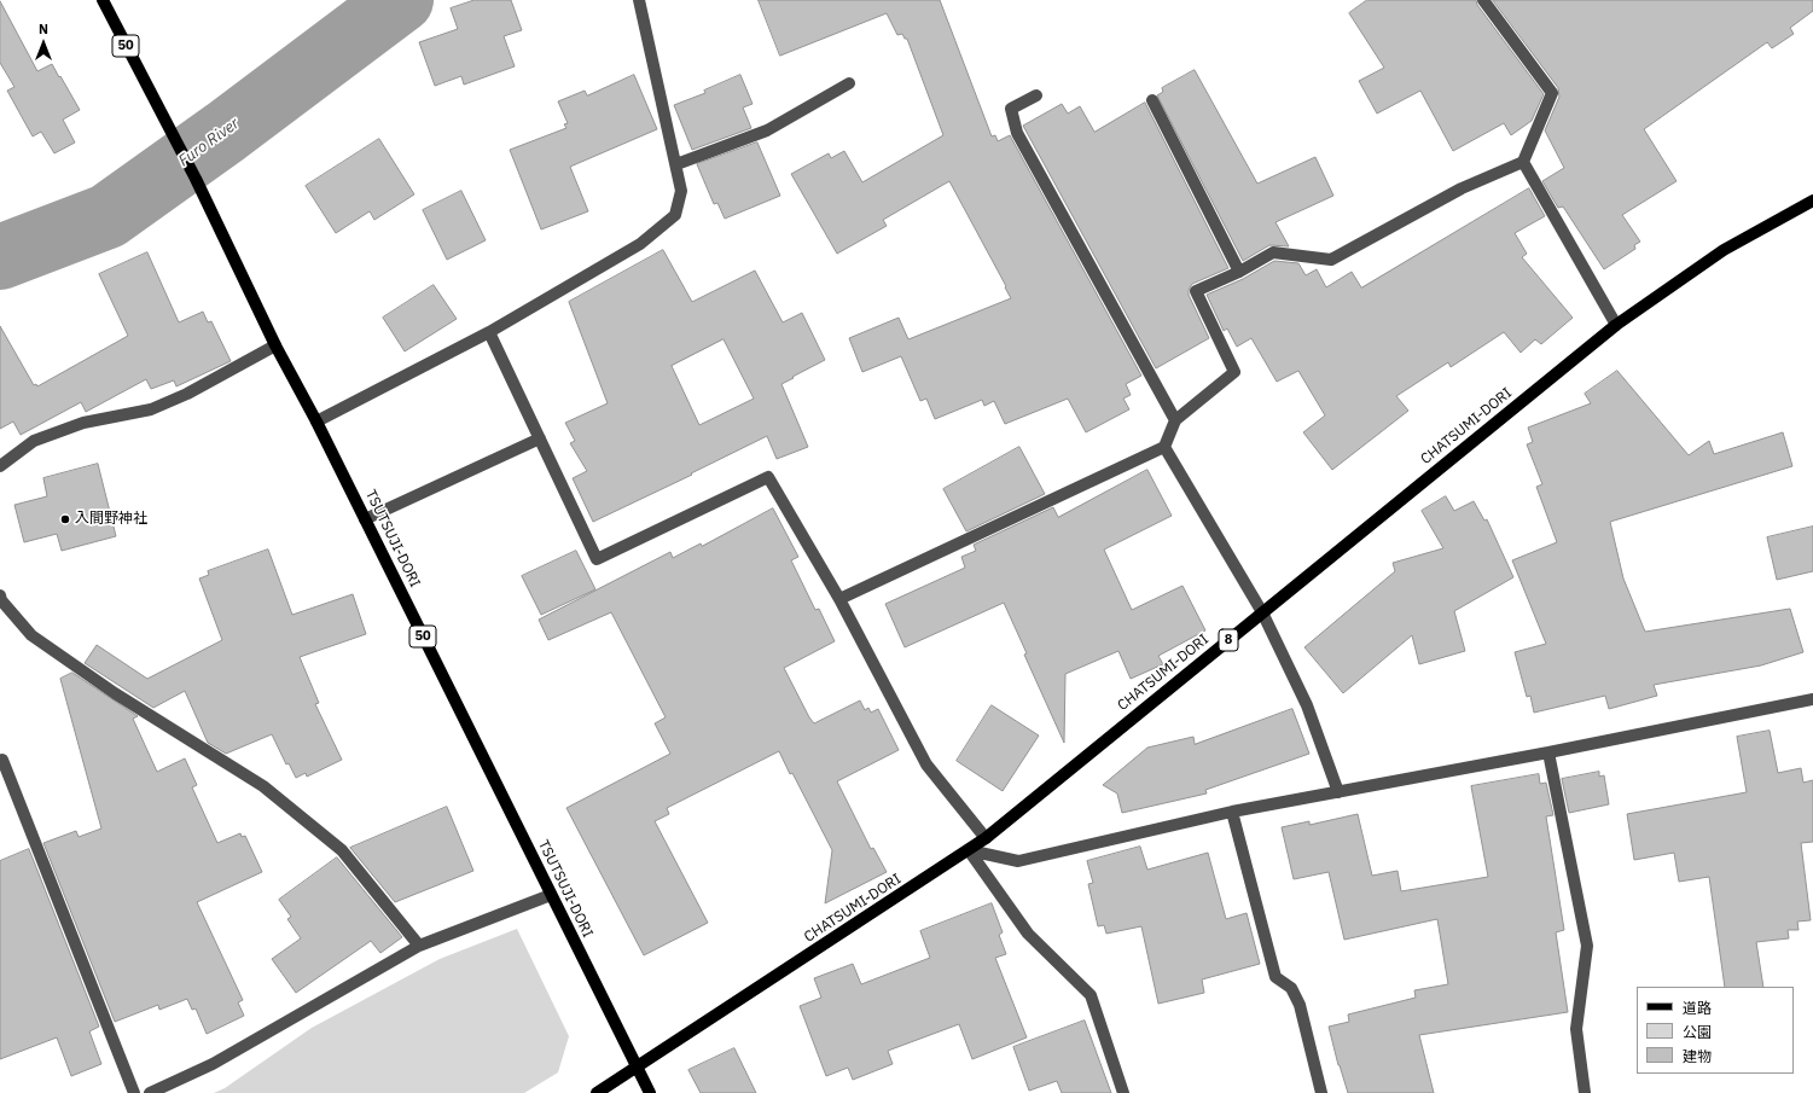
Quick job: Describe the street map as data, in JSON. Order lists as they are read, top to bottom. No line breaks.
{"streets":{"main road":["50","CHATSUMI-DORI","TSUTSUJI-DORI","8"]},"crossings":[["CHATSUMI-DORI","TSUTSUJI-DORI"],["CHATSUMI-DORI","8"],["TSUTSUJI-DORI","8"]],"water":["Furo River"],"places":["入間野神社"],"legend":["道路","公園","建物"],"north":"top"}
